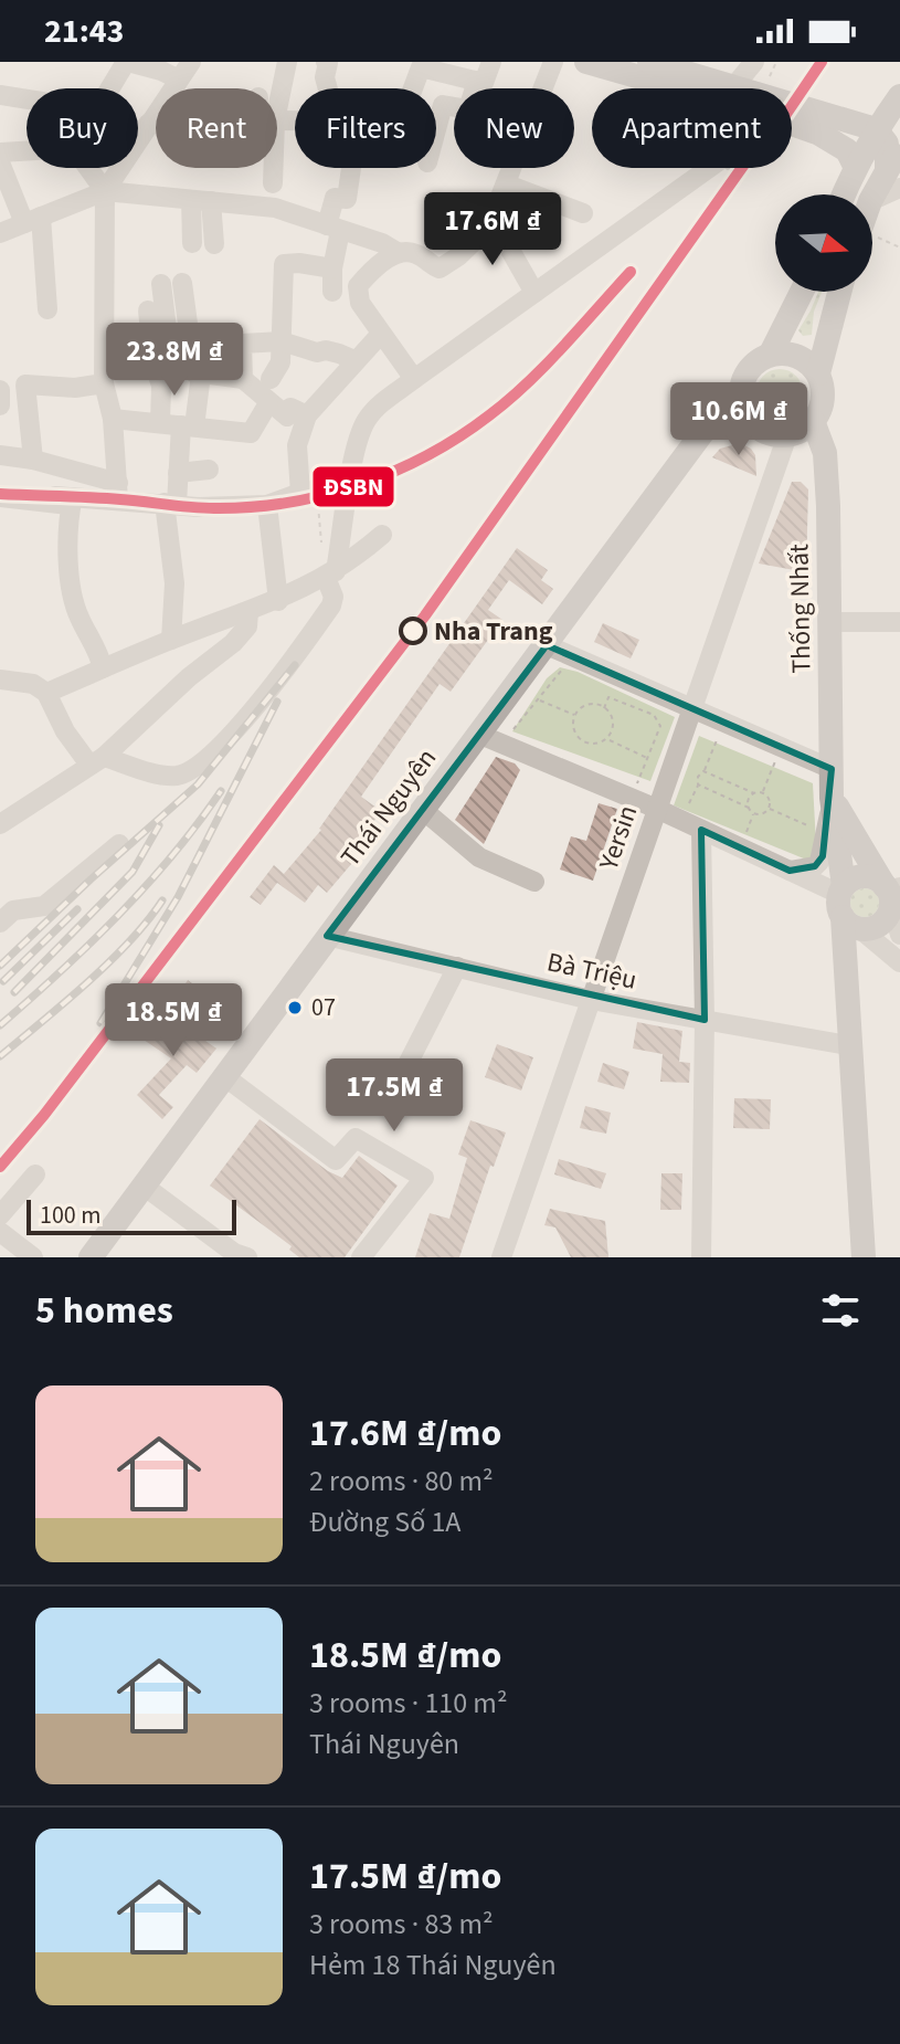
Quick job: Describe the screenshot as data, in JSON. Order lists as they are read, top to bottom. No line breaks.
{"streets":{"main road":["Thống Nhất","Thái Nguyên"],"street":["Yersin","Bà Triệu"]},"crossings":[["Thống Nhất","Thái Nguyên"],["Thống Nhất","Yersin"],["Thống Nhất","Bà Triệu"],["Thái Nguyên","Yersin"],["Thái Nguyên","Bà Triệu"],["Yersin","Bà Triệu"]],"places":["Nha Trang","07"],"lines":["transit line ĐSBN"],"scale_bar":"100 m","north":"right","page":{"status":"21:43","chip":["Buy","Rent","Filters","New","Apartment"],"price":["17.6M ₫","23.8M ₫","10.6M ₫","18.5M ₫","17.5M ₫"],"scale":"100 m","heading":"5 homes","list":[{"name":"17.6M ₫/mo","note":"2 rooms · 80 m² · Đường Số 1A"},{"name":"18.5M ₫/mo","note":"3 rooms · 110 m² · Thái Nguyên"},{"name":"17.5M ₫/mo","note":"3 rooms · 83 m² · Hẻm 18 Thái Nguyên"}]}}
